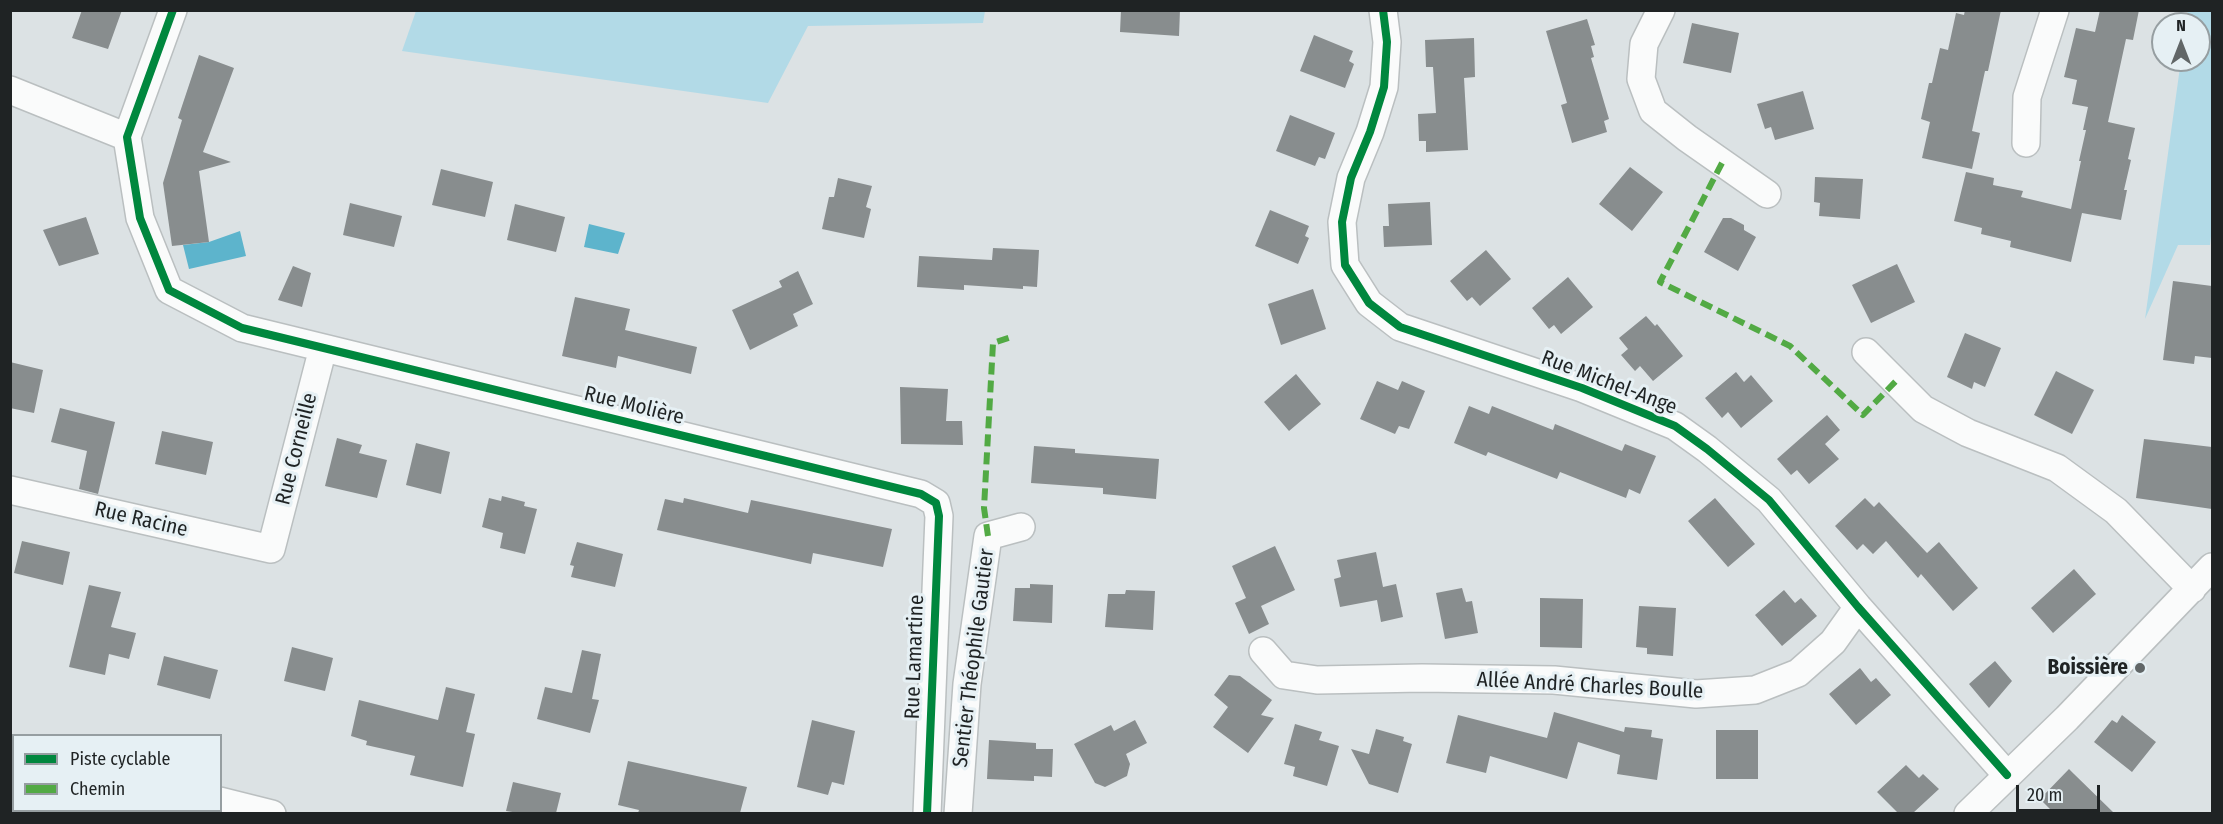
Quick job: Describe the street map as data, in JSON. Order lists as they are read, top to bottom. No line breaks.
{"streets":{"street":["Rue Michel-Ange","Rue Molière","Rue Corneille","Rue Racine","Rue Lamartine","Sentier Théophile Gautier","Allée André Charles Boulle"]},"crossings":[["Rue Michel-Ange","Allée André Charles Boulle"],["Rue Molière","Rue Corneille"],["Rue Molière","Rue Lamartine"],["Rue Corneille","Rue Racine"]],"places":["Boissière"],"legend":["Piste cyclable","Chemin"],"scale_bar":"20 m","north":"top"}
